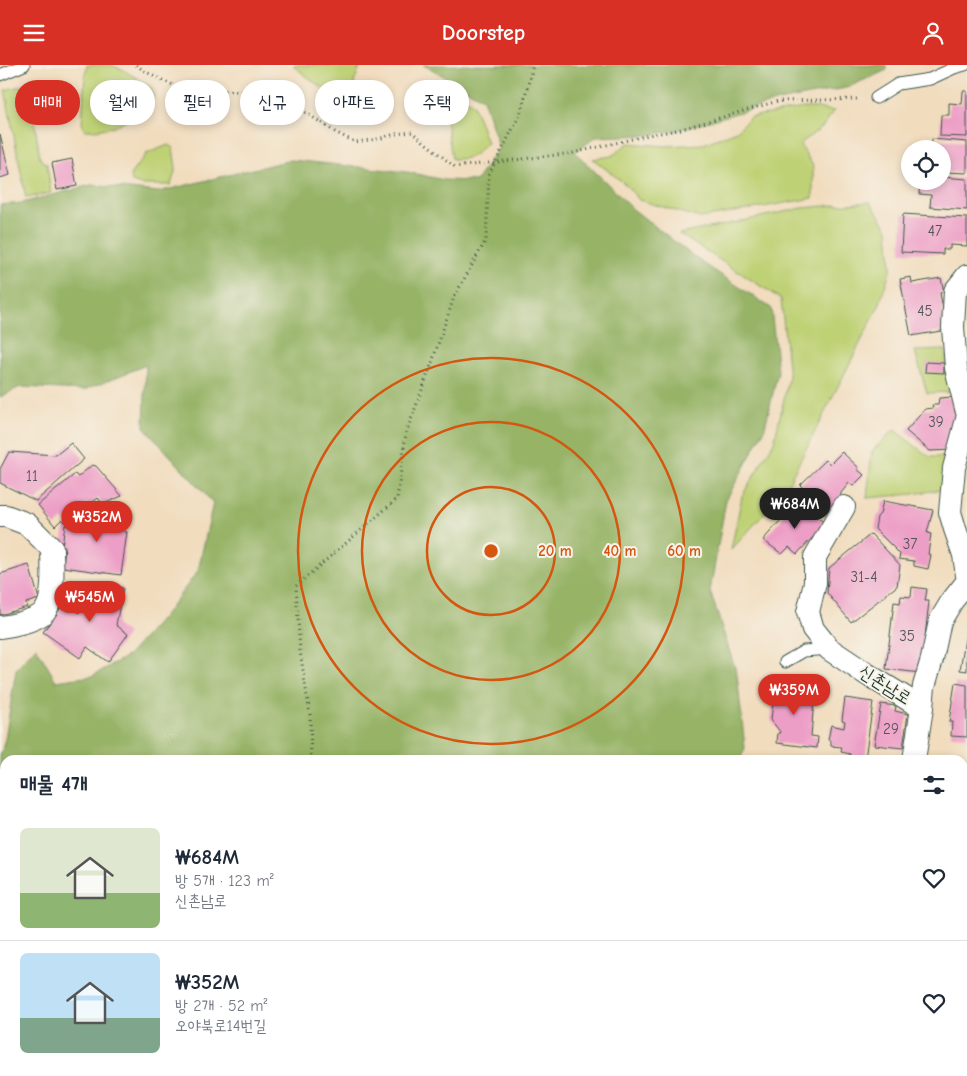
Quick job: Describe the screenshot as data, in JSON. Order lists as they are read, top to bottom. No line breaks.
{"streets":{"street":["신촌남로"]},"house_numbers":["47","45","39","11","37","31-4","35","29"],"page":{"header":"Doorstep","chip":["매매","월세","필터","신규","아파트","주택"],"price":["₩684M","₩352M","₩545M","₩359M"],"heading":"매물 4개","list":[{"name":"₩684M","note":"방 5개 · 123 m² · 신촌남로"},{"name":"₩352M","note":"방 2개 · 52 m² · 오야북로14번길"}]},"rings":["20 m","40 m","60 m"]}
